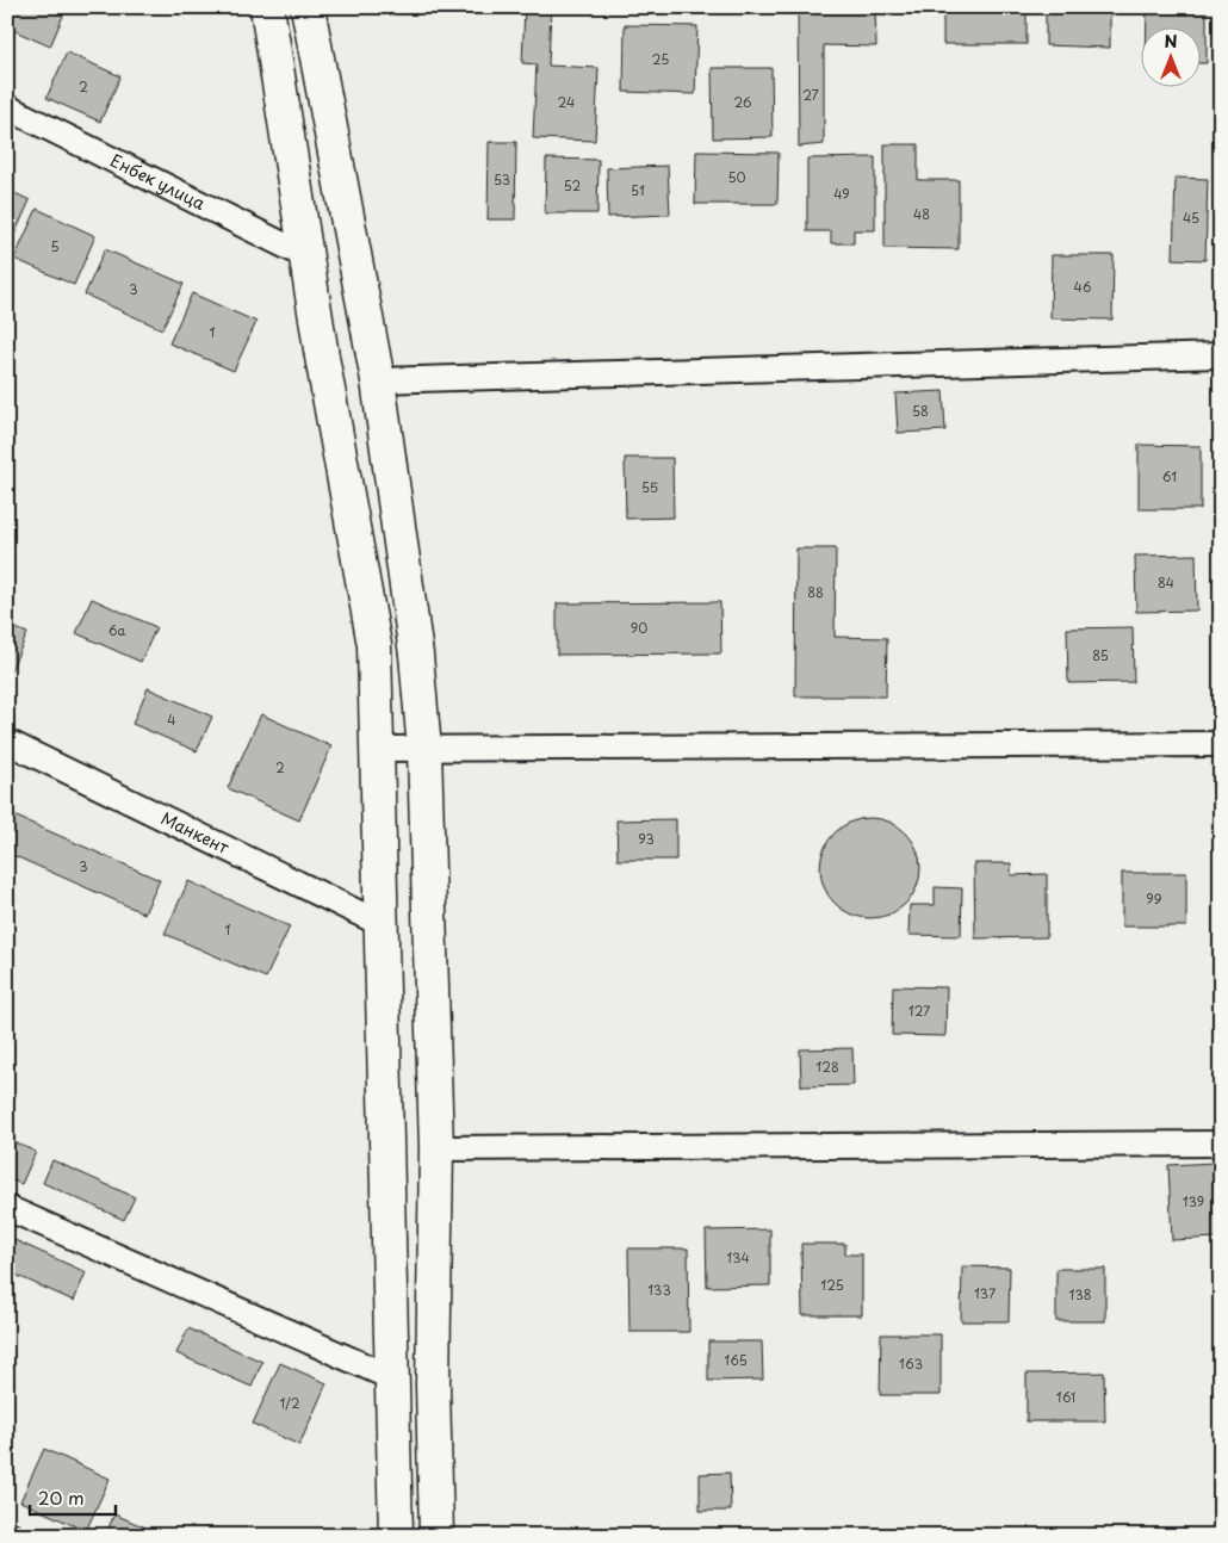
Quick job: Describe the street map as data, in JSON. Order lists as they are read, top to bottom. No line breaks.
{"streets":{"street":["Енбек улица","Манкент"]},"house_numbers":["25","2","27","24","26","50","53","52","51","49","48","45","5","46","3","1","58","61","55","84","88","90","6а","85","4","2","93","3","99","1","127","128","139","134","125","133","137","138","165","163","161","1/2"],"scale_bar":"20 m","north":"top"}
